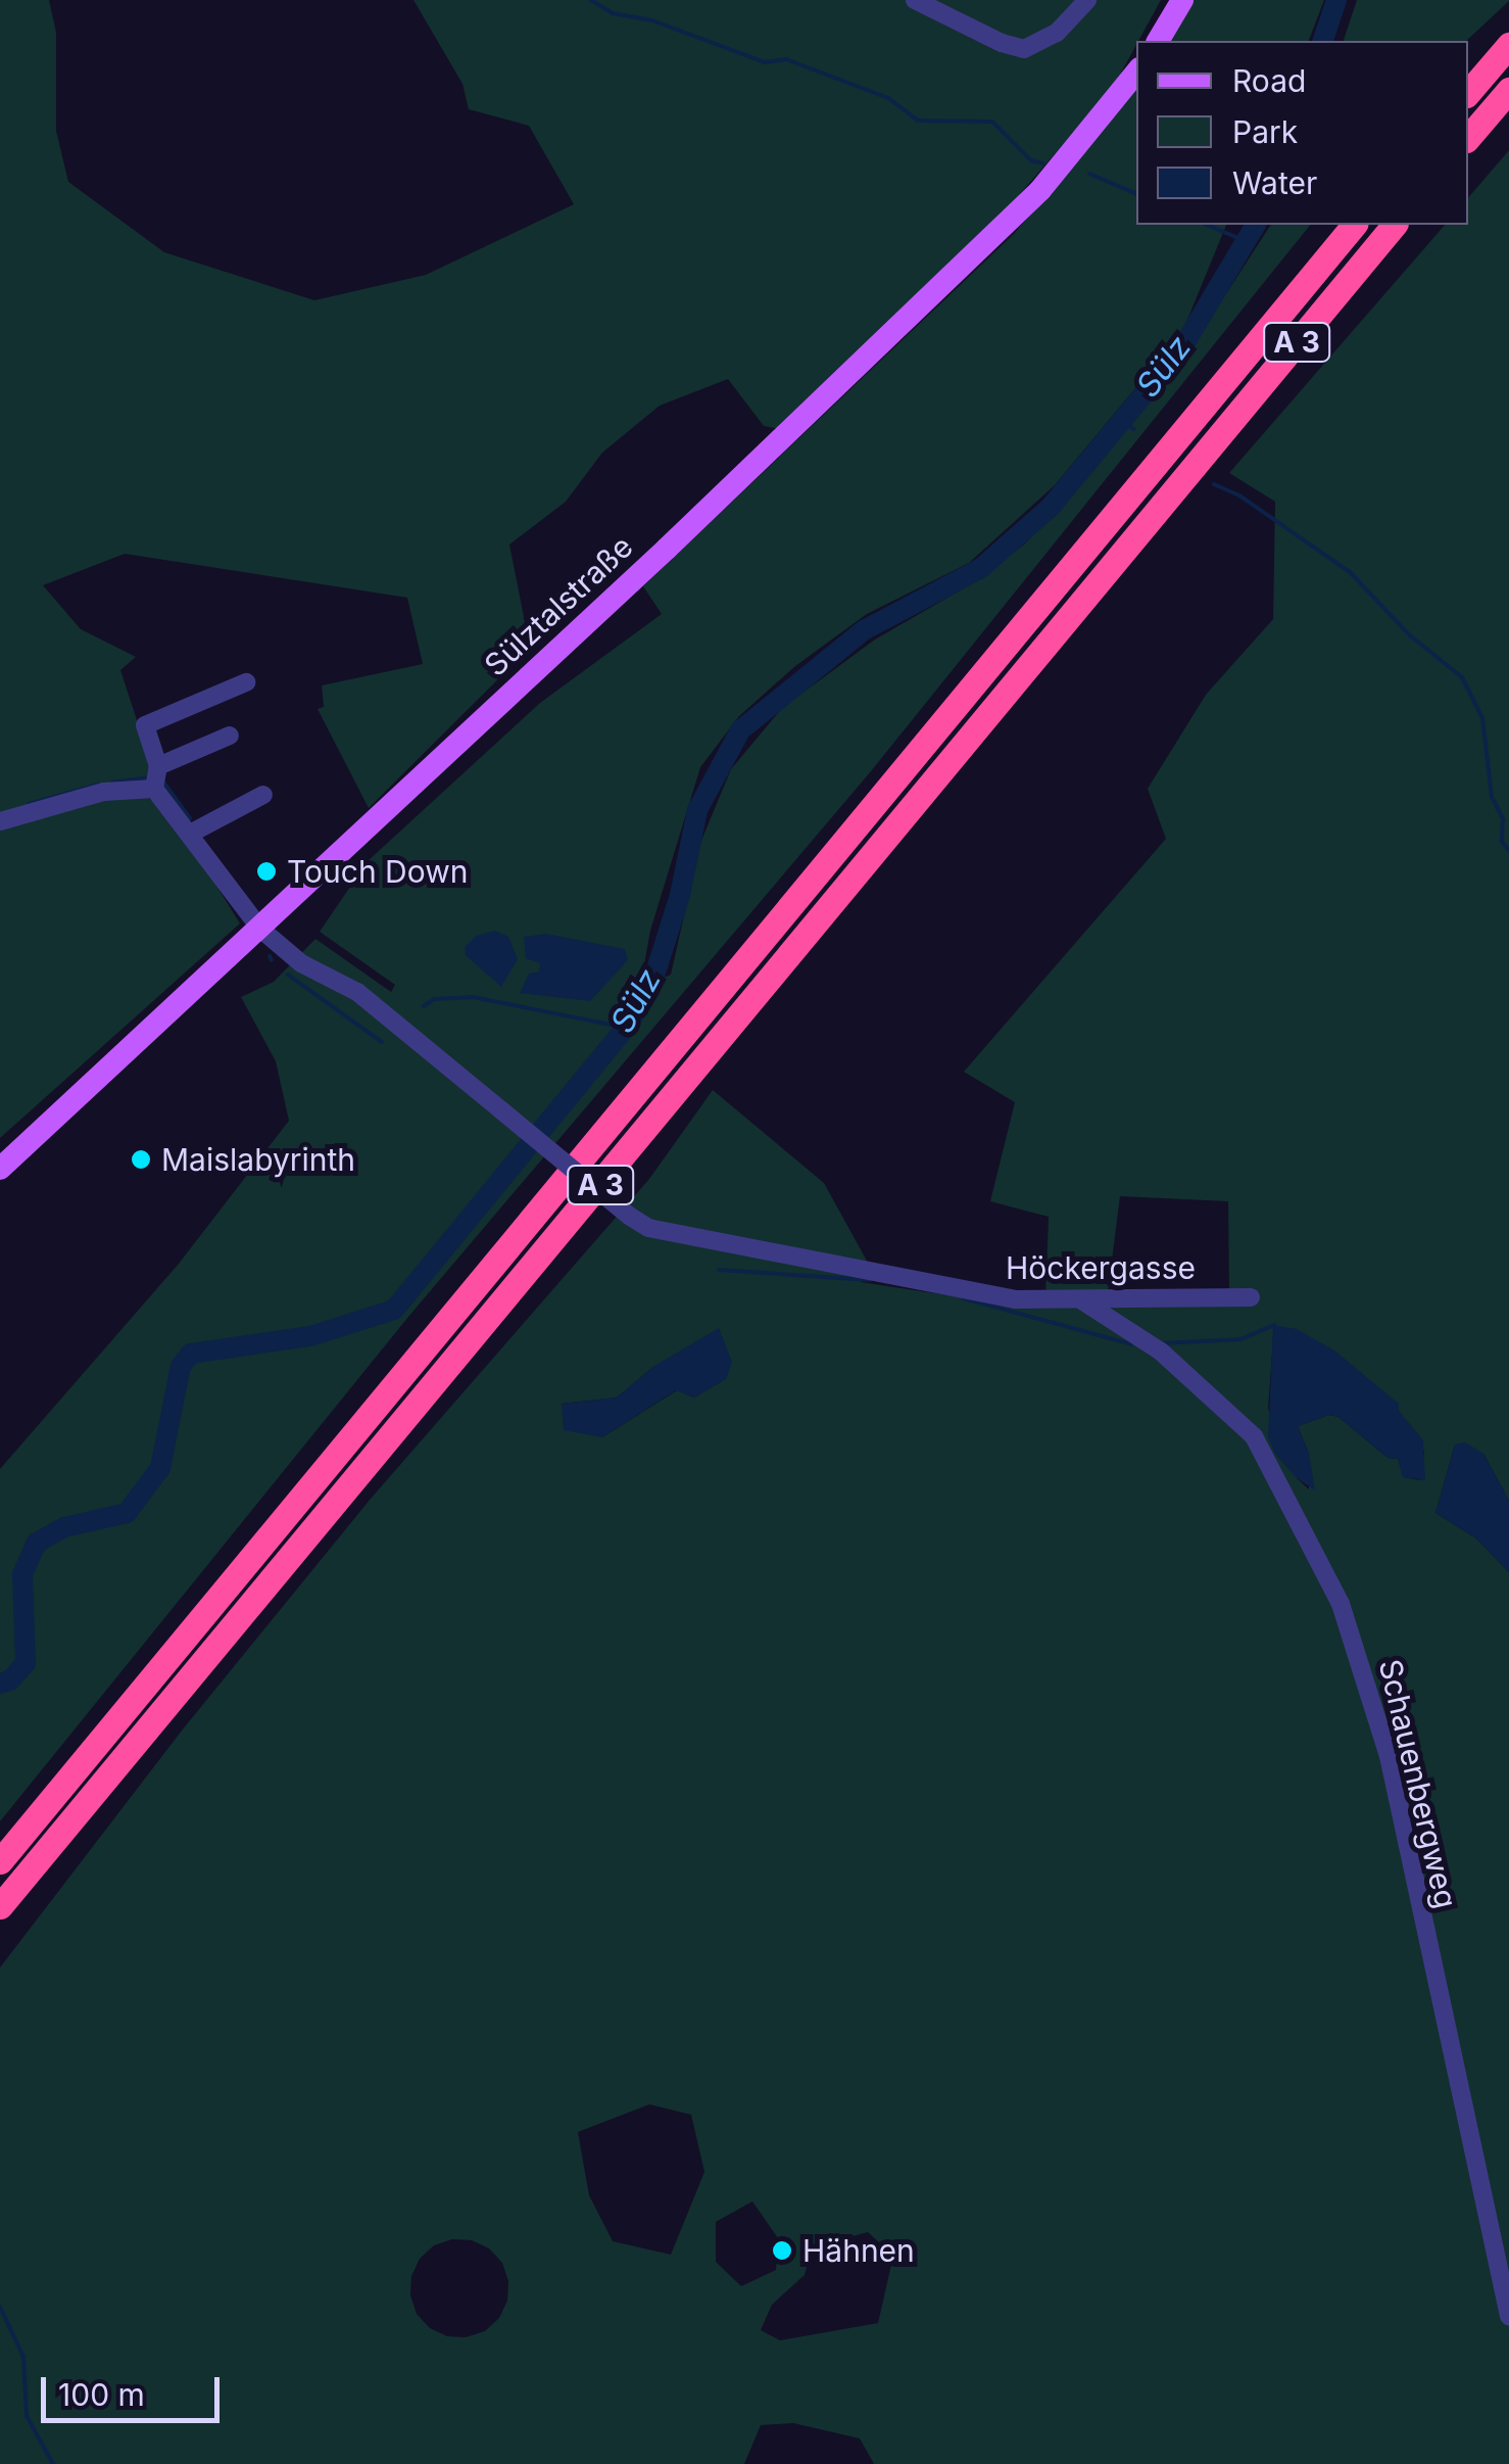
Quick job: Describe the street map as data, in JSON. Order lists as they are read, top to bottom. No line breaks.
{"streets":{"highway":["A 3"],"main road":["Sülztalstraße"],"street":["Höckergasse","Schauenbergweg"]},"crossings":[["Sülztalstraße","Höckergasse"],["Höckergasse","Schauenbergweg"]],"water":["Sülz"],"places":["Touch Down","Maislabyrinth","Hähnen"],"legend":["Road","Park","Water"],"scale_bar":"100 m"}
